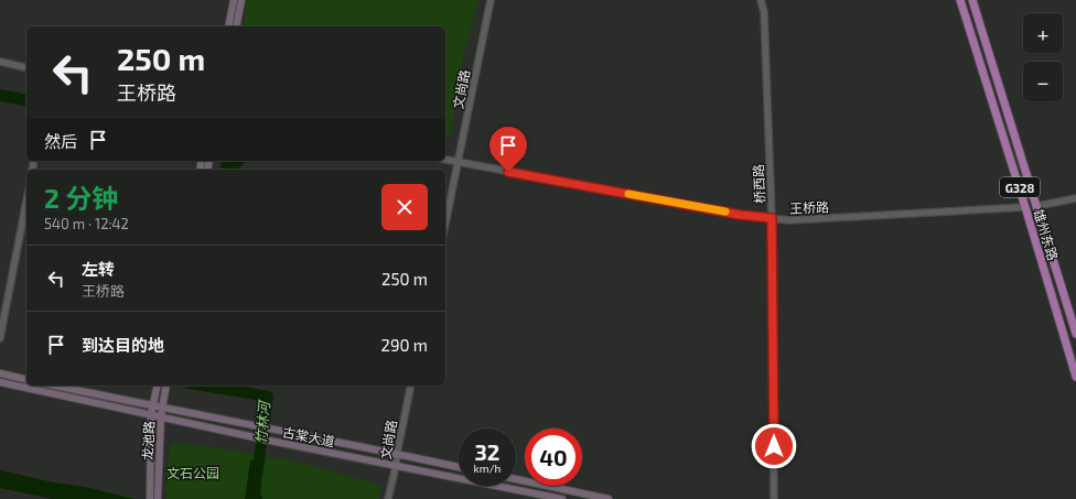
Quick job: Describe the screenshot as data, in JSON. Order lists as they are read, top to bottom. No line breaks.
{"streets":{"highway":["G328","雄州东路"],"main road":["古棠大道","龙池路"],"street":["文尚路","桥西路","王桥路"]},"crossings":[["文尚路","王桥路"],["文尚路","古棠大道"],["桥西路","王桥路"],["王桥路","雄州东路"],["古棠大道","龙池路"]],"water":["竹林河"],"parks":["文石公园"],"page":{"map_buttons":["+","−"],"turn":["250 m","王桥路"],"then":"然后","heading":["2 分钟","540 m · 12:42"],"list":[{"name":"左转","note":"王桥路","value":"250 m"},{"name":"到达目的地","value":"290 m"}],"speed":"32 km/h","limit":"40"}}
